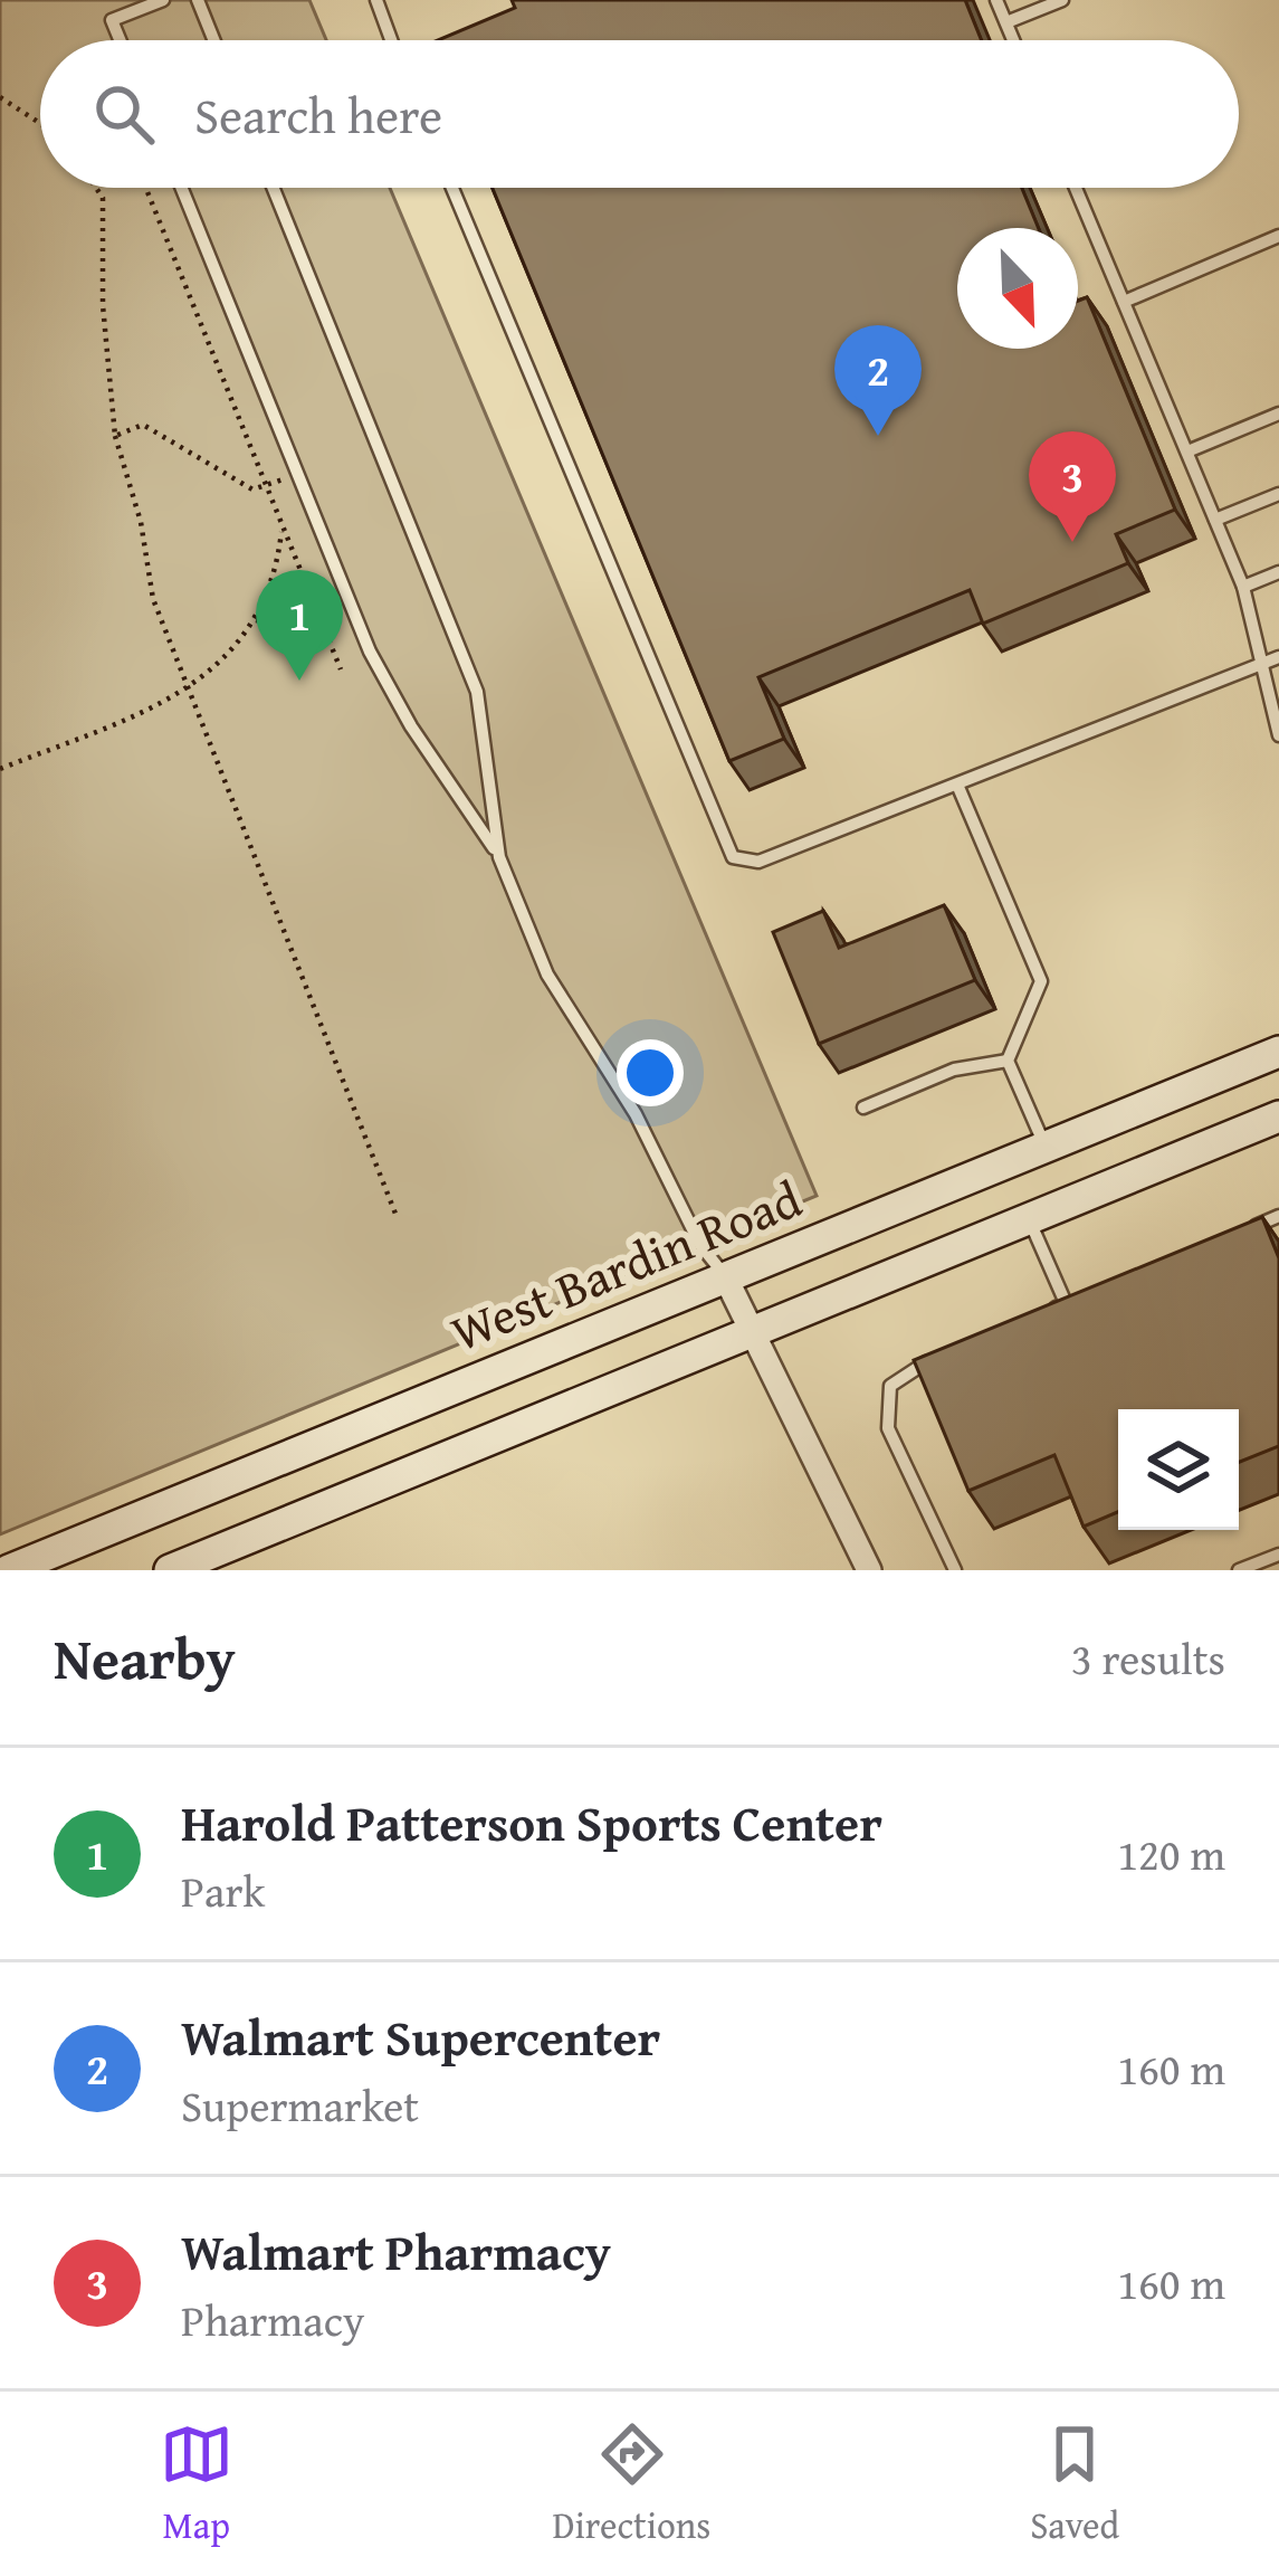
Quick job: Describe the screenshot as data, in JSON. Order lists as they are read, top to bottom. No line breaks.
{"streets":{"main road":["West Bardin Road"]},"north":"bottom right","page":{"search":"Search here","pins":["2","3","1"],"heading":["Nearby","3 results"],"list":[{"mark":"1","name":"Harold Patterson Sports Center","note":"Park","value":"120 m"},{"mark":"2","name":"Walmart Supercenter","note":"Supermarket","value":"160 m"},{"mark":"3","name":"Walmart Pharmacy","note":"Pharmacy","value":"160 m"}],"nav":["Map","Directions","Saved"]}}
